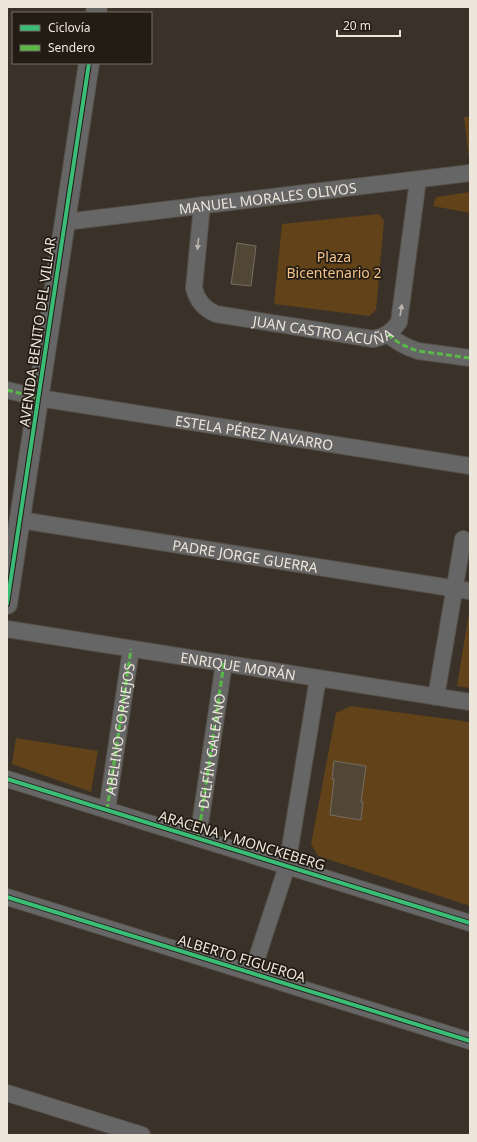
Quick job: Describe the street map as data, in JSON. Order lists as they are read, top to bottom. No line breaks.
{"streets":{"street":["MANUEL MORALES OLIVOS","JUAN CASTRO ACUÑA","AVENIDA BENITO DEL VILLAR","ESTELA PÉREZ NAVARRO","PADRE JORGE GUERRA","ENRIQUE MORÁN","ABELINO CORNEJOS","DELFÍN GALEANO","ARACENA Y MONCKEBERG","ALBERTO FIGUEROA"]},"crossings":[["MANUEL MORALES OLIVOS","JUAN CASTRO ACUÑA"],["MANUEL MORALES OLIVOS","AVENIDA BENITO DEL VILLAR"],["AVENIDA BENITO DEL VILLAR","ESTELA PÉREZ NAVARRO"],["AVENIDA BENITO DEL VILLAR","PADRE JORGE GUERRA"],["ENRIQUE MORÁN","ABELINO CORNEJOS"],["ENRIQUE MORÁN","DELFÍN GALEANO"],["ABELINO CORNEJOS","ARACENA Y MONCKEBERG"],["DELFÍN GALEANO","ARACENA Y MONCKEBERG"]],"parks":["Plaza Bicentenario 2"],"legend":["Ciclovía","Sendero"],"scale_bar":"20 m"}
